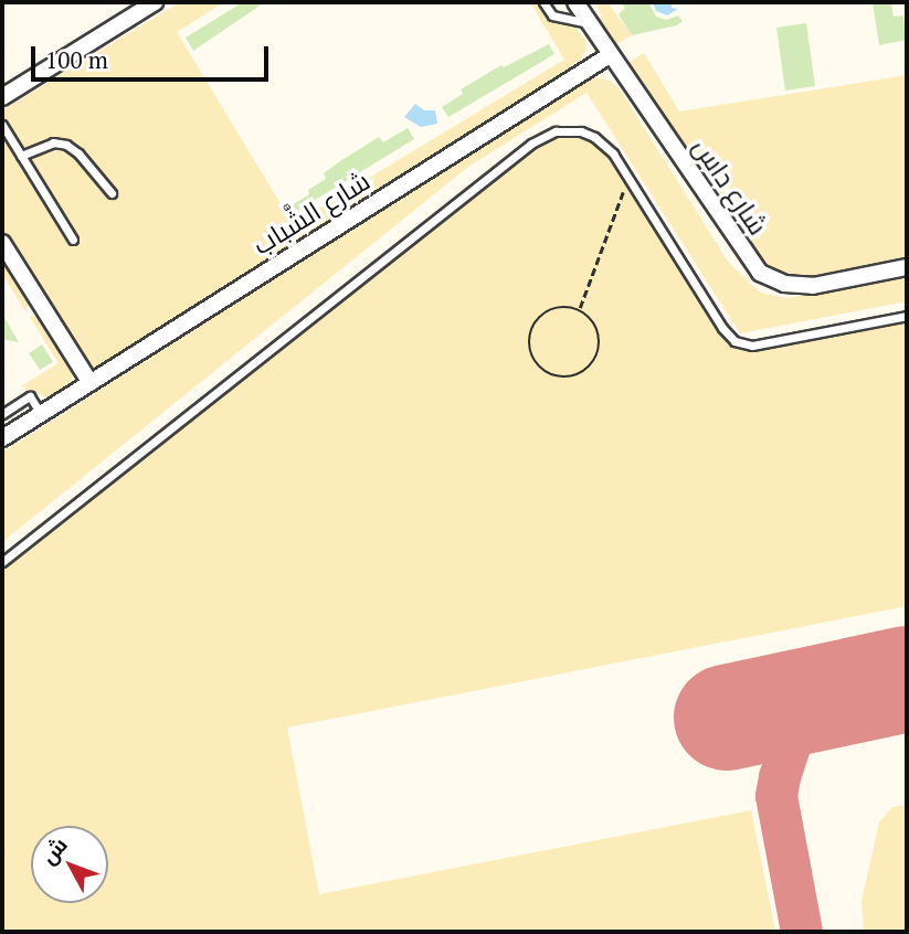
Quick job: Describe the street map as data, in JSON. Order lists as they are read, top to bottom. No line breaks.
{"streets":{"street":["شارع داس","شارع الشَّباب"]},"crossings":[["شارع داس","شارع الشَّباب"]],"scale_bar":"100 m","north":"top left"}
